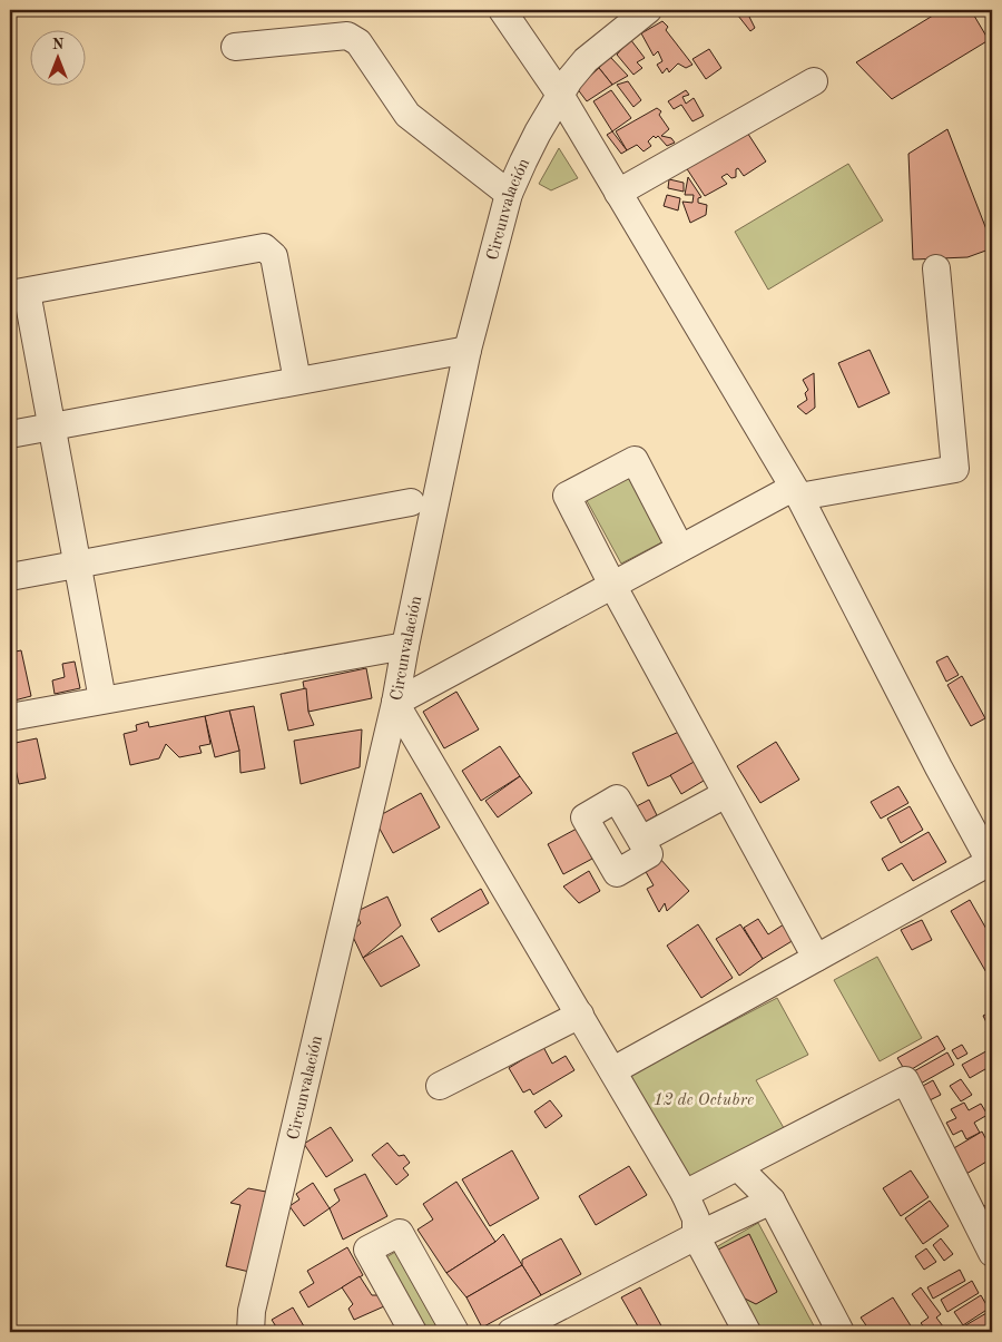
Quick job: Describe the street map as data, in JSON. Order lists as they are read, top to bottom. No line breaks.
{"streets":{"street":["Circunvalación"]},"parks":["12 de Octubre"],"north":"top"}
